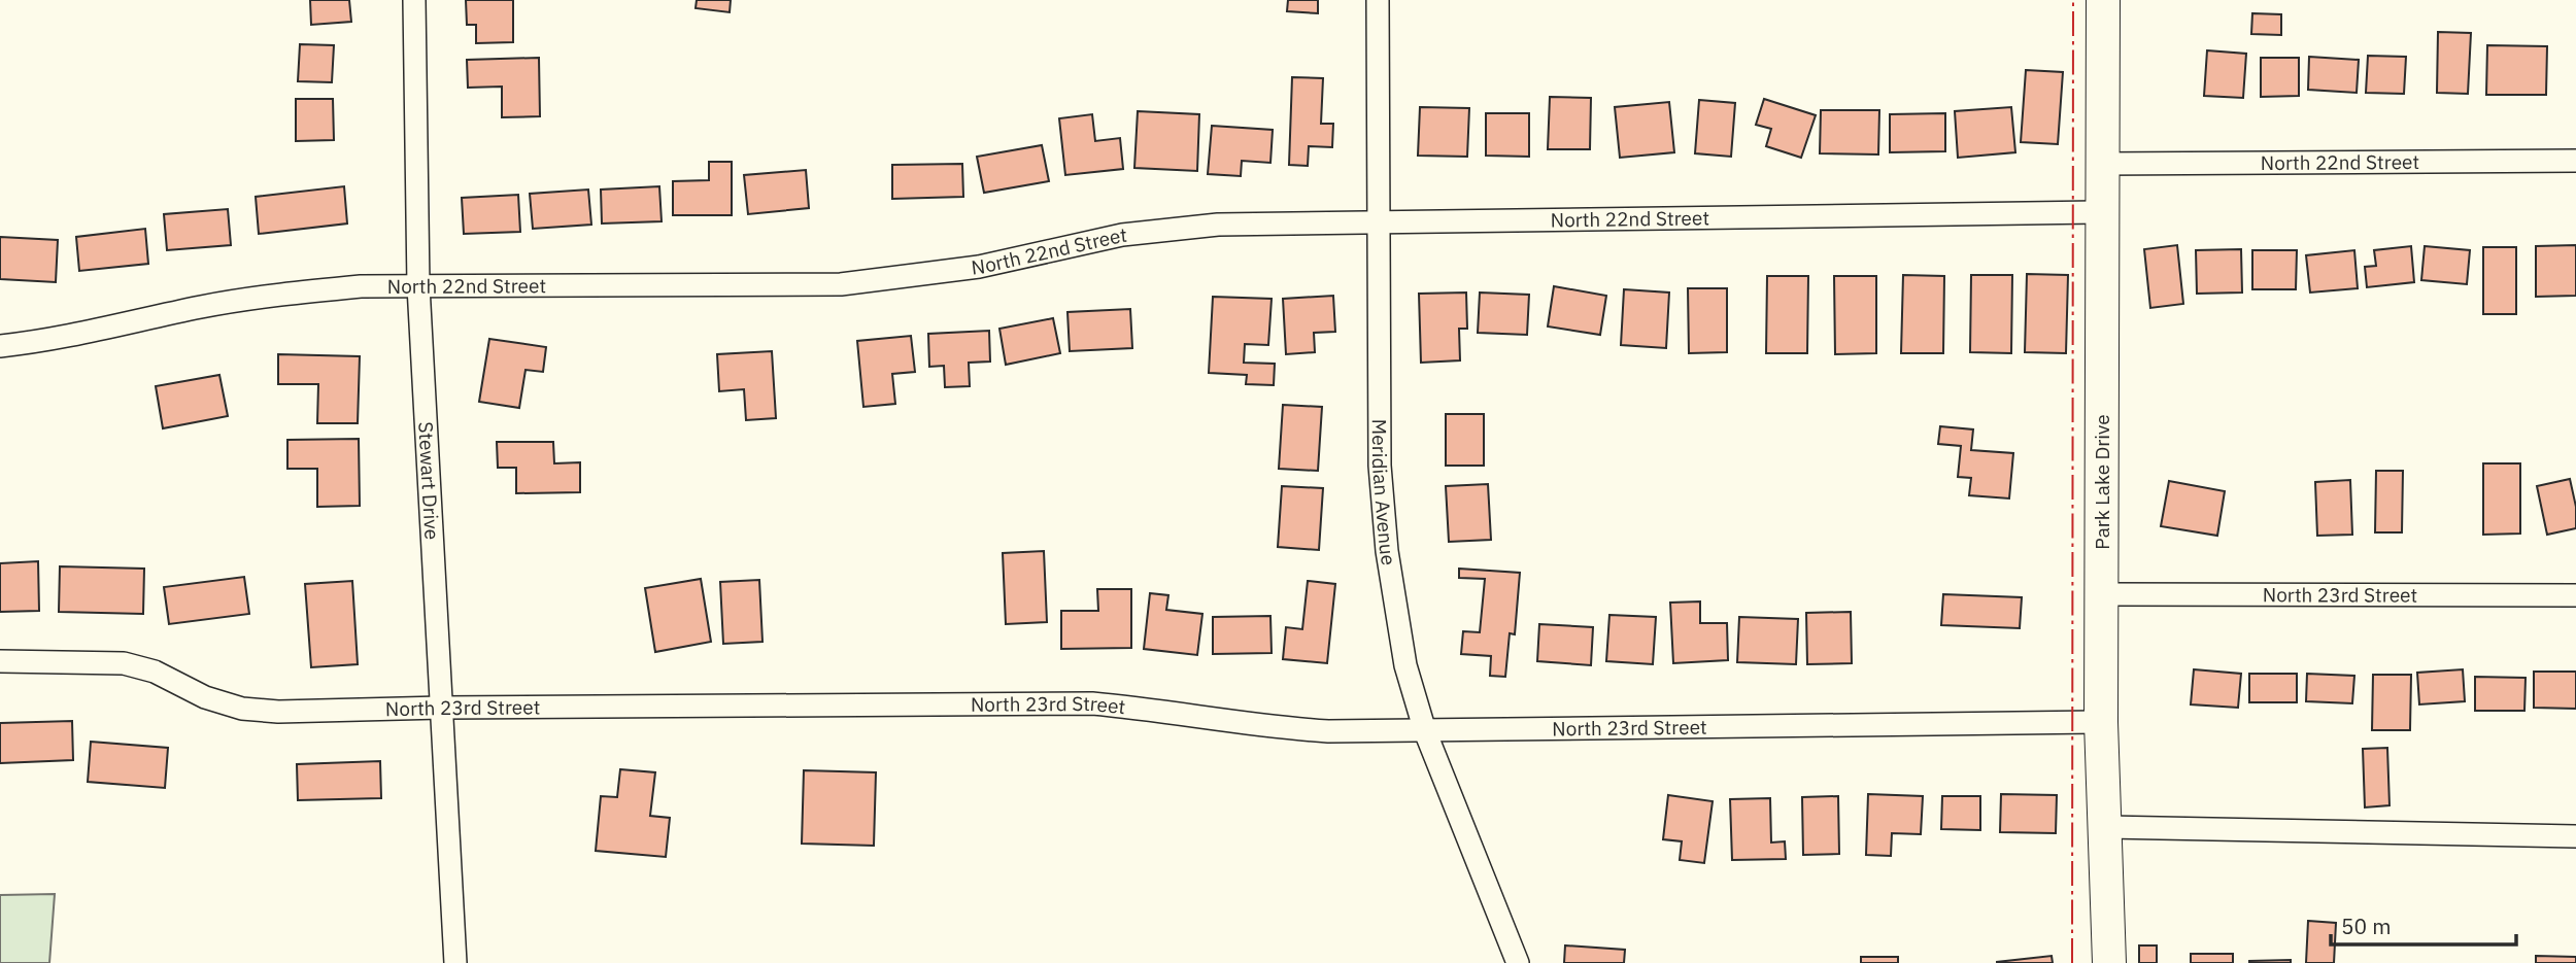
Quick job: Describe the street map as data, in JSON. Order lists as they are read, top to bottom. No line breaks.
{"streets":{"street":["North 22nd Street","Stewart Drive","Park Lake Drive","Meridian Avenue","North 23rd Street"]},"crossings":[["North 22nd Street","Stewart Drive"],["North 22nd Street","Park Lake Drive"],["North 22nd Street","Meridian Avenue"],["Stewart Drive","North 23rd Street"],["Park Lake Drive","North 23rd Street"],["Meridian Avenue","North 23rd Street"]],"scale_bar":"50 m"}
